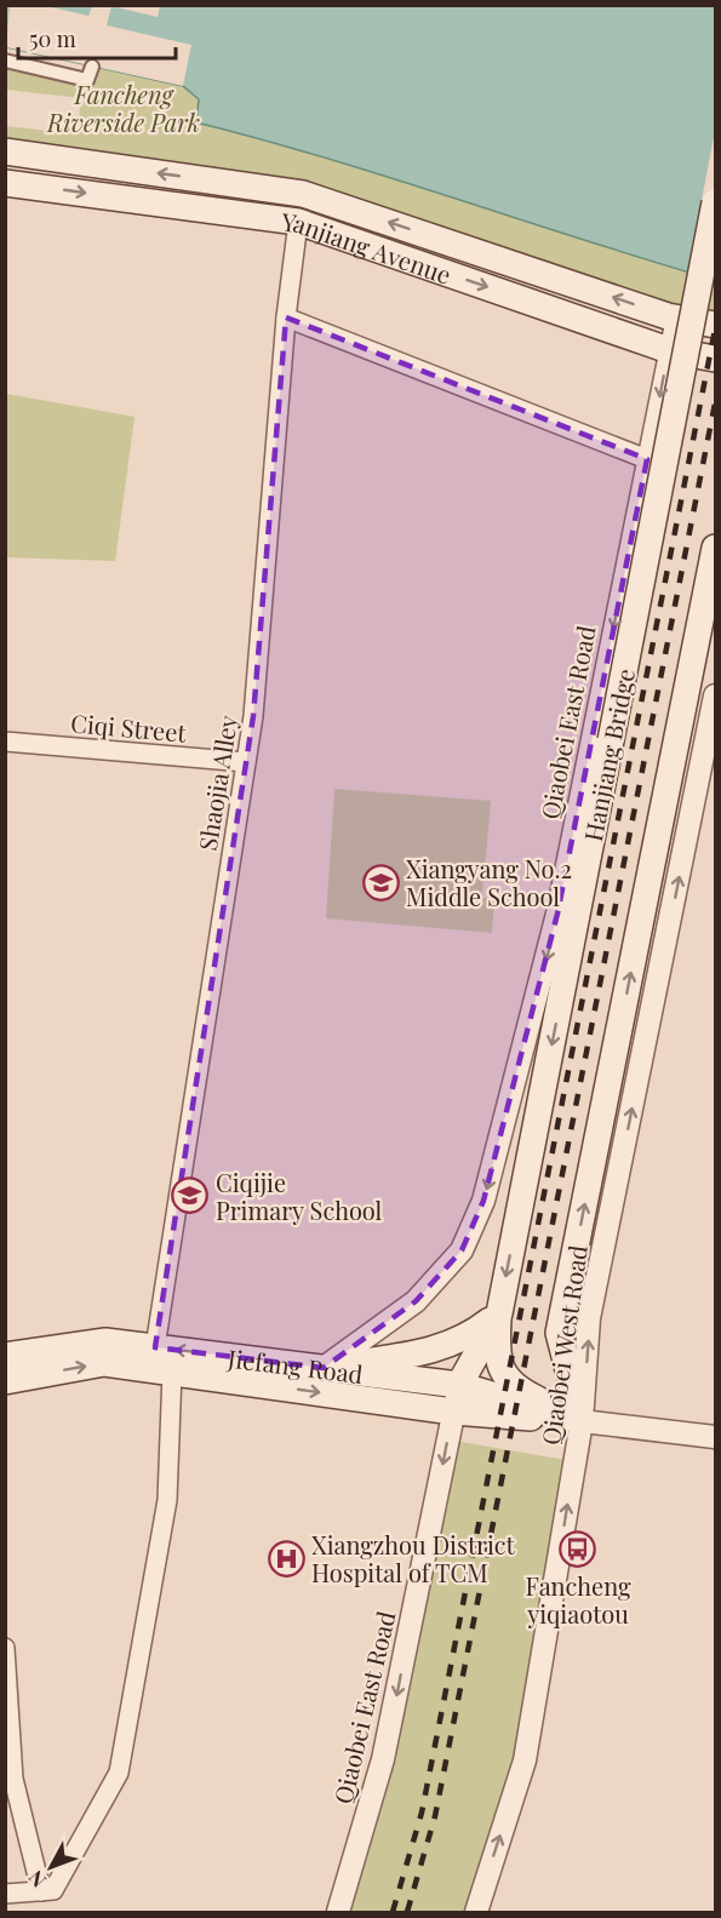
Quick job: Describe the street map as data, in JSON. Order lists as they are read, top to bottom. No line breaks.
{"streets":{"main road":["Yanjiang Avenue","Hanjiang Bridge","Jiefang Road"],"street":["Qiaobei East Road","Ciqi Street","Shaojia Alley","Qiaobei West Road"]},"crossings":[["Yanjiang Avenue","Qiaobei East Road"],["Yanjiang Avenue","Shaojia Alley"],["Qiaobei East Road","Hanjiang Bridge"],["Qiaobei East Road","Jiefang Road"],["Ciqi Street","Shaojia Alley"],["Hanjiang Bridge","Jiefang Road"],["Shaojia Alley","Jiefang Road"],["Qiaobei West Road","Jiefang Road"]],"one_way":["Qiaobei East Road","Qiaobei West Road"],"parks":["Fancheng Riverside Park"],"places":{"school or university":["Xiangyang No.2 Middle School","Ciqijie Primary School"],"bus stop":["Fancheng yiqiaotou"],"hospital":["Xiangzhou District Hospital of TCM"]},"scale_bar":"50 m","north":"bottom left"}
